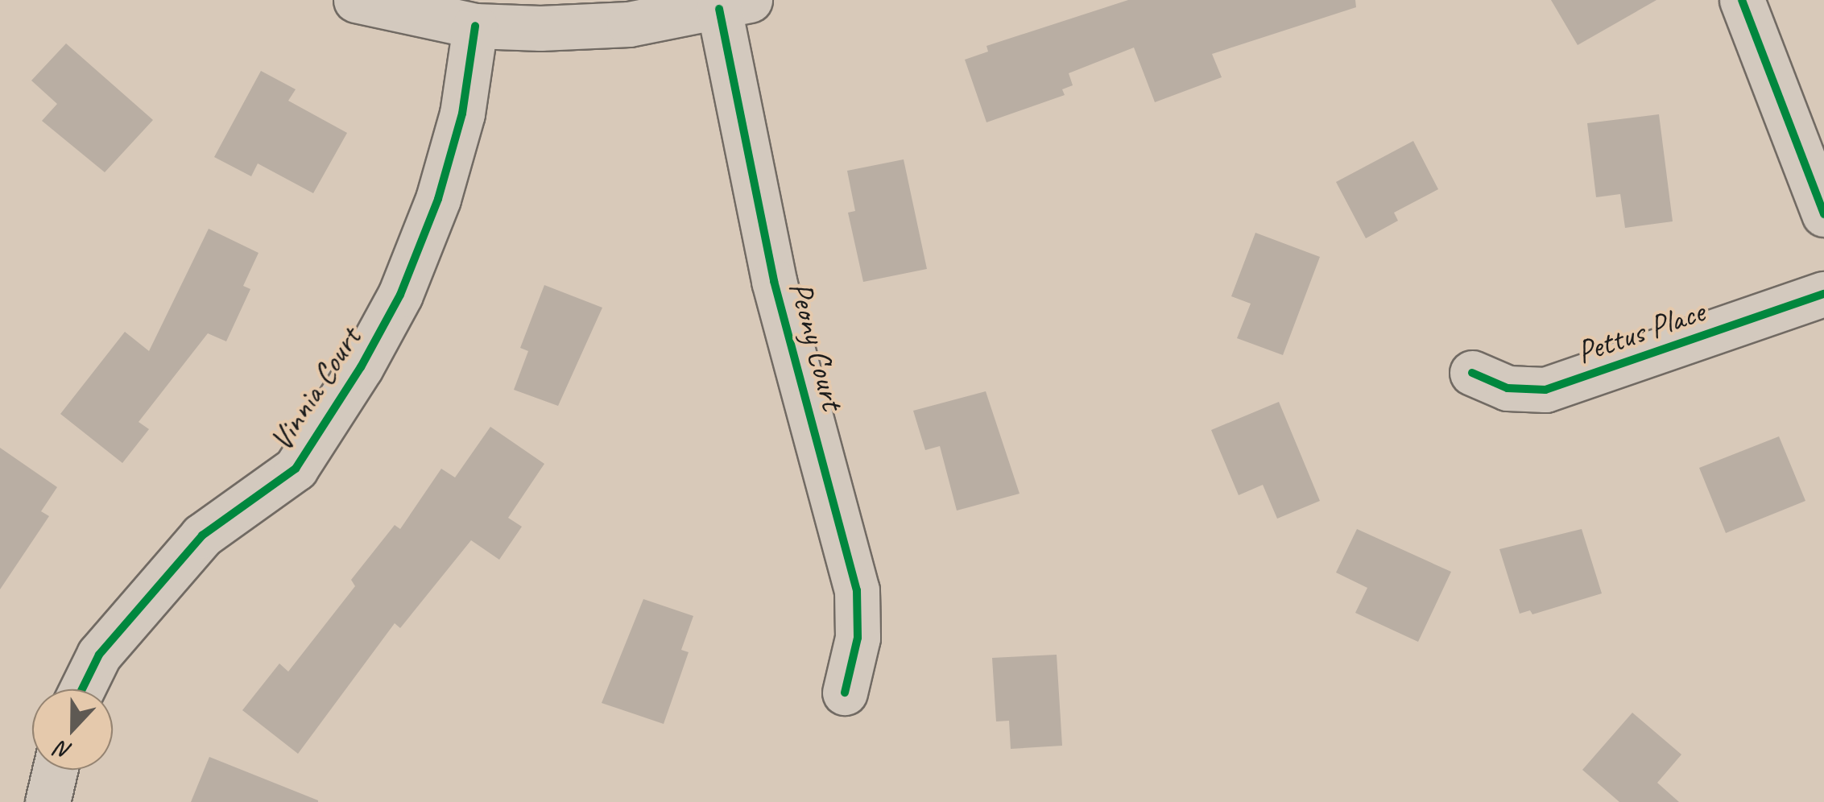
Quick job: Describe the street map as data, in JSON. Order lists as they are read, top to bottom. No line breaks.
{"streets":{"street":["Pettus Place","Peony Court","Vinnia Court"]},"north":"bottom"}
